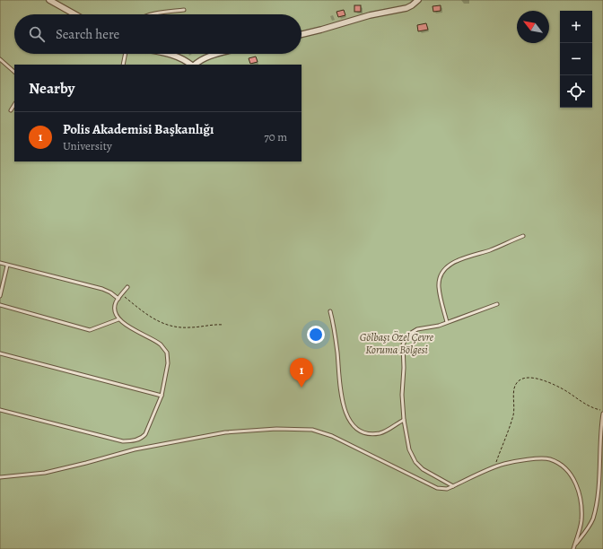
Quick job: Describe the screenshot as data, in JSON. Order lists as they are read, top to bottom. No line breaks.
{"parks":["Gölbaşı Özel Çevre Koruma Bölgesi"],"north":"top left","page":{"map_buttons":["+","−"],"search":"Search here","heading":"Nearby","list":[{"mark":"1","name":"Polis Akademisi Başkanlığı","note":"University","value":"70 m"}],"pins":"1"}}
